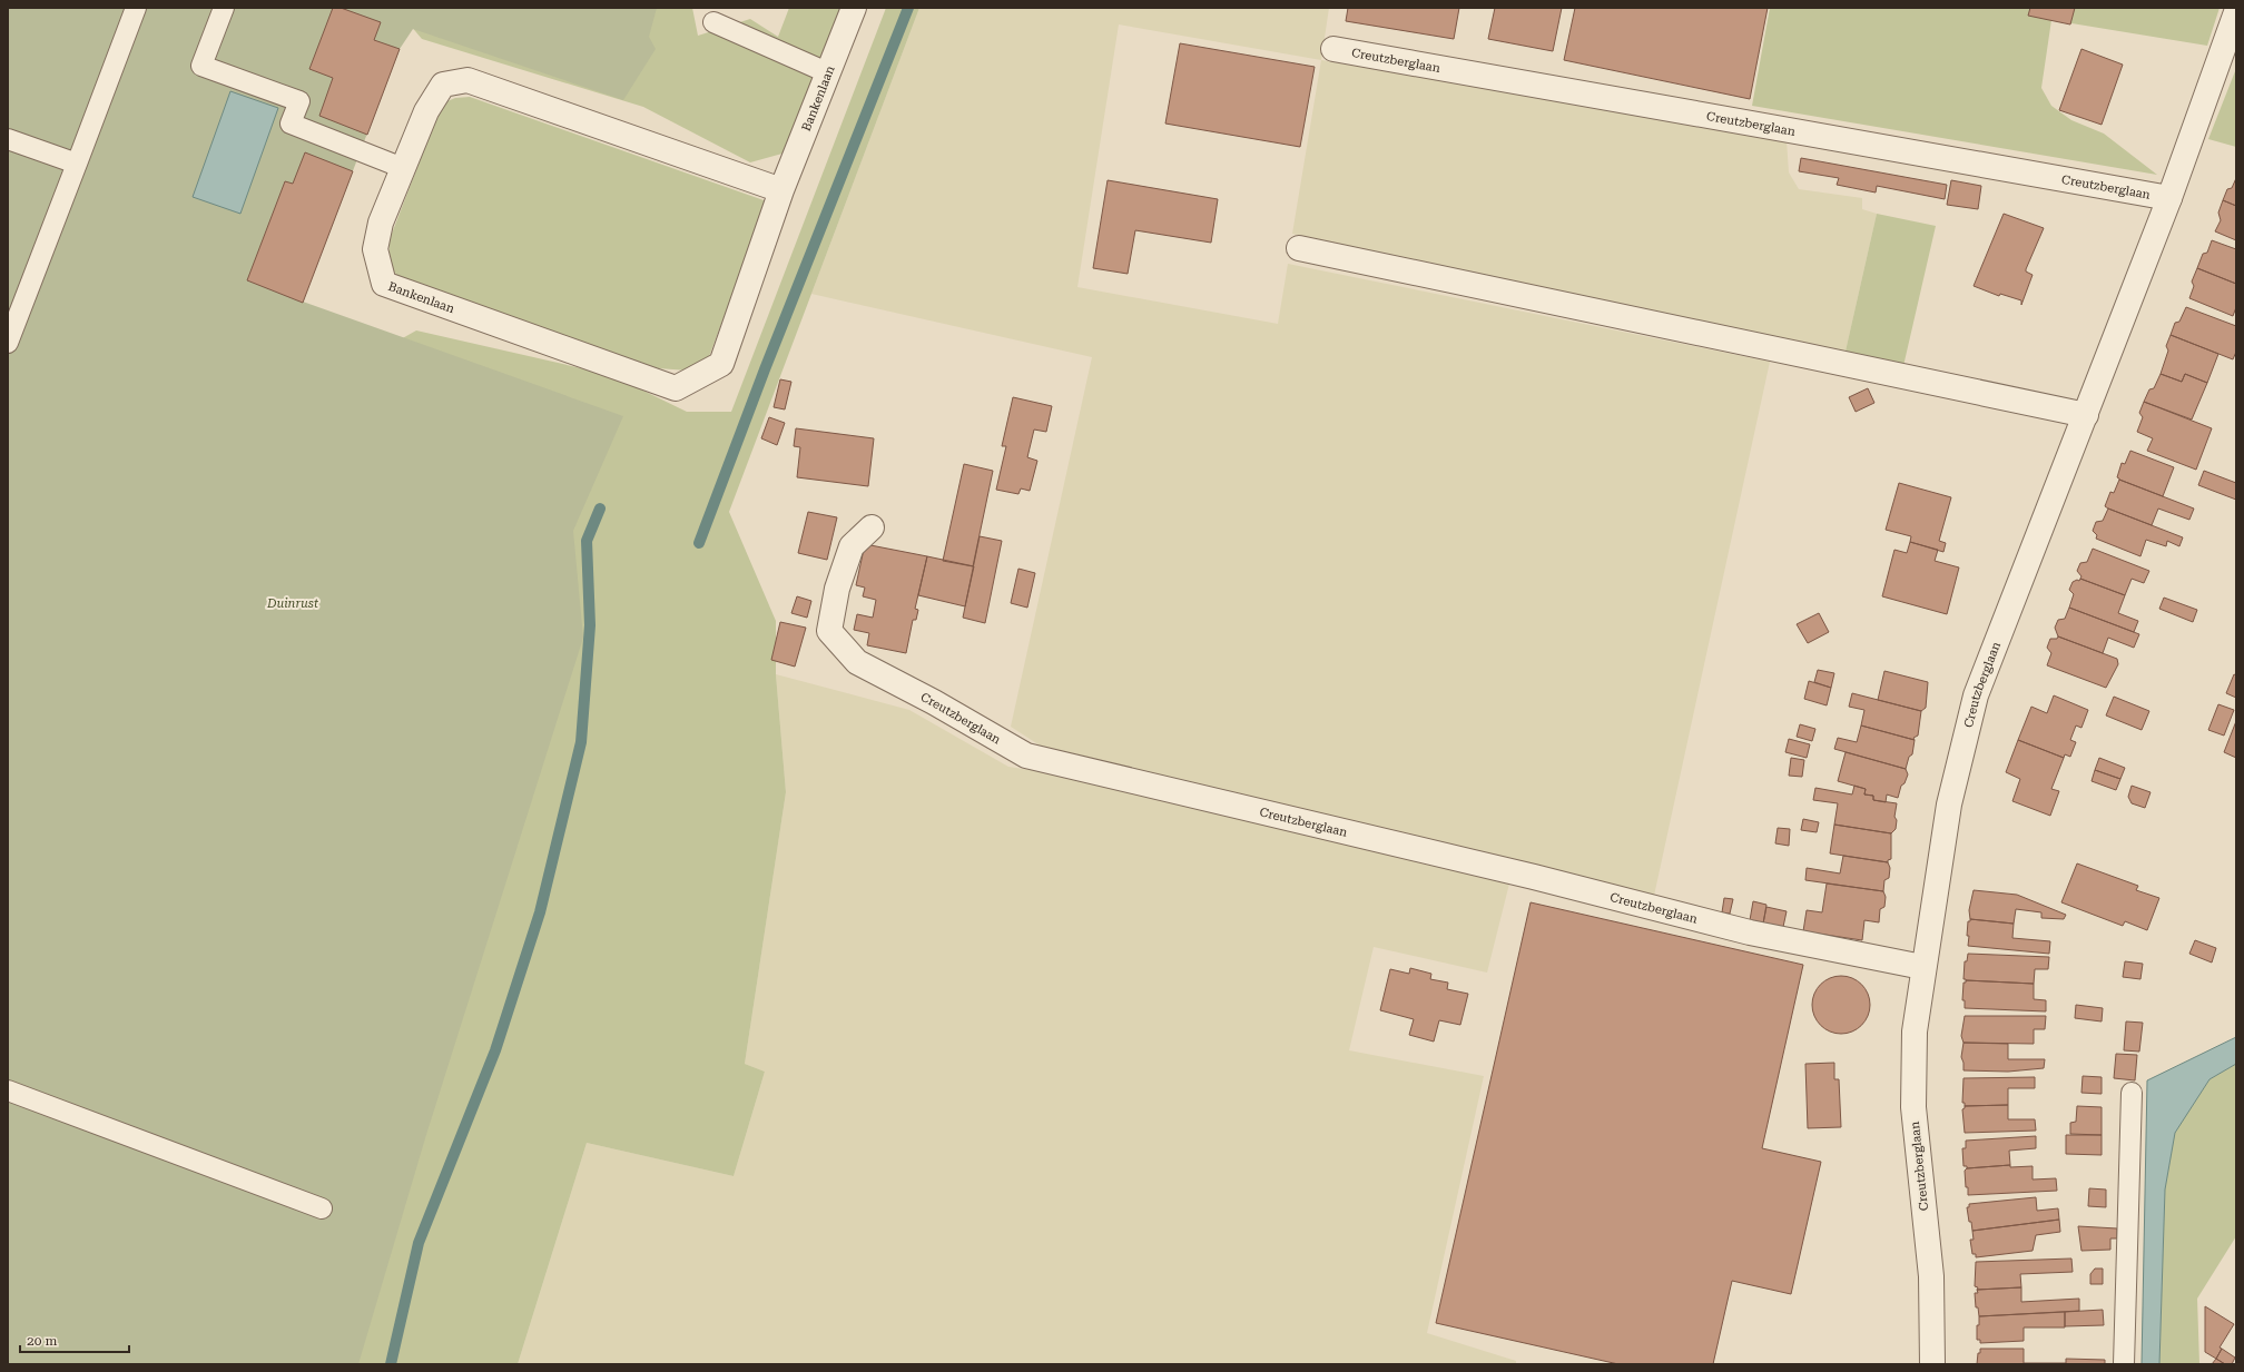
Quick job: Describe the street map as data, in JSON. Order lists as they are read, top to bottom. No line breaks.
{"streets":{"street":["Creutzberglaan","Bankenlaan"]},"parks":["Duinrust"],"scale_bar":"20 m"}
